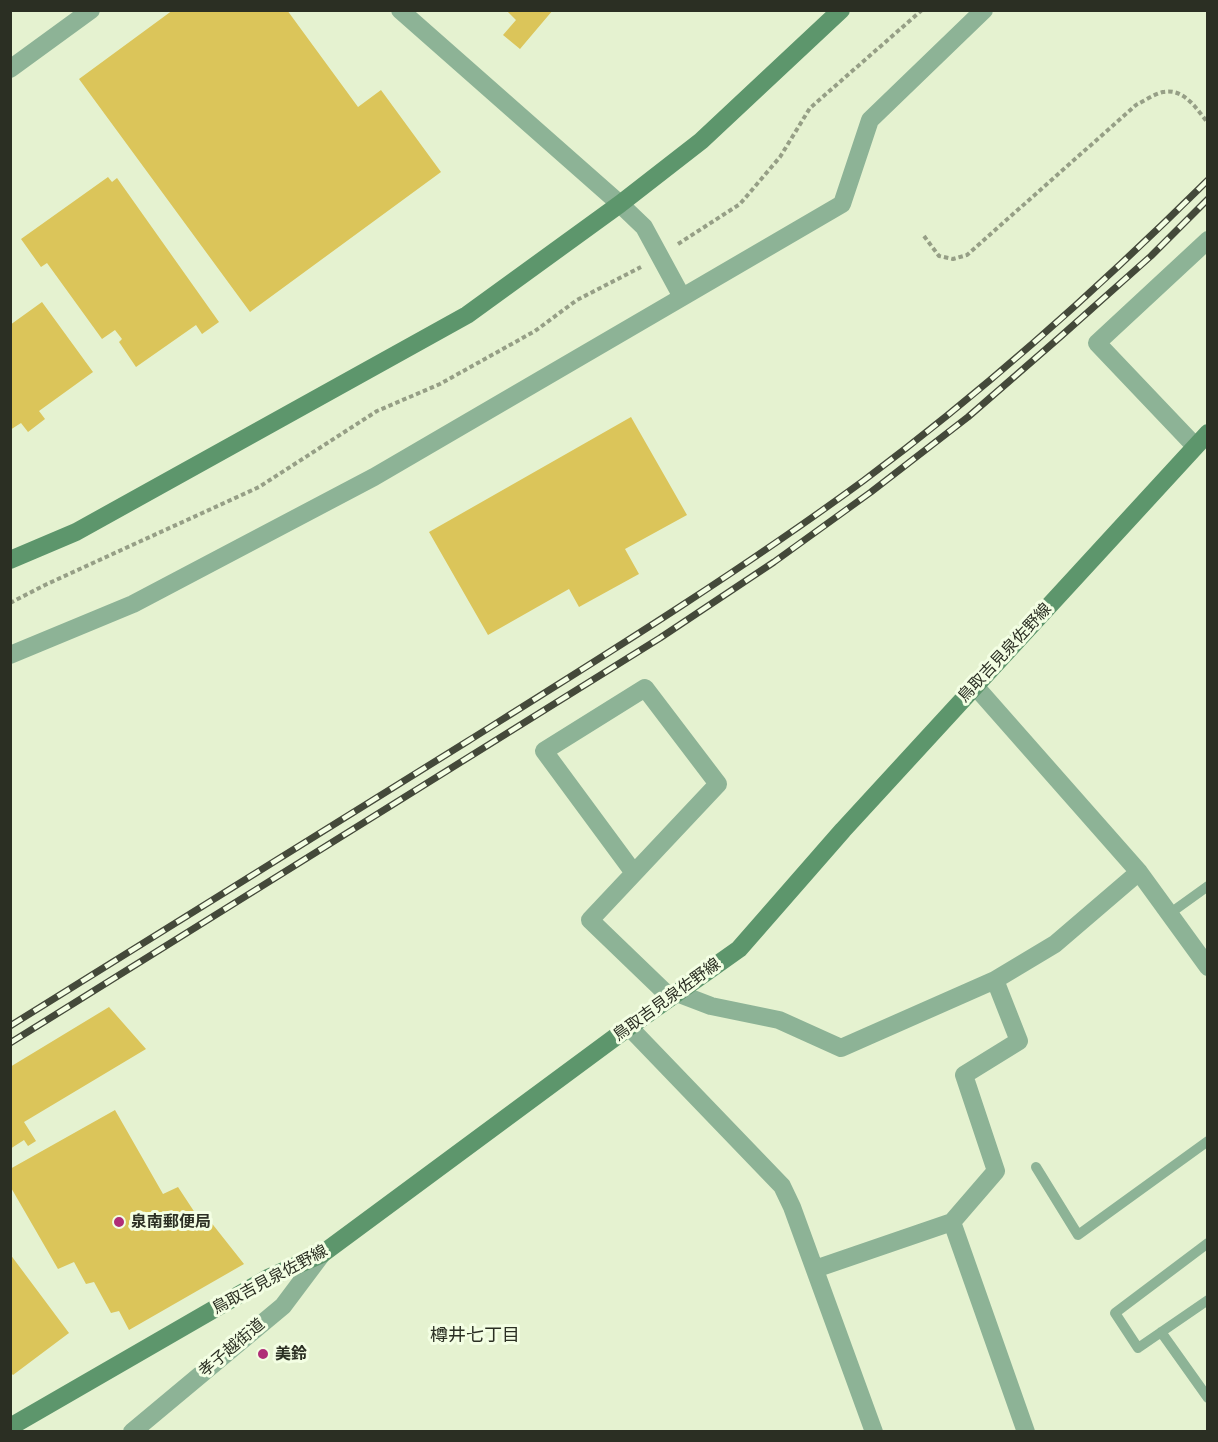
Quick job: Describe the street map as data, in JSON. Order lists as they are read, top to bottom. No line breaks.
{"streets":{"main road":["鳥取吉見泉佐野線"],"street":["孝子越街道"]},"crossings":[["鳥取吉見泉佐野線","孝子越街道"]],"districts":["樽井七丁目"],"places":["泉南郵便局","美鈴"]}
